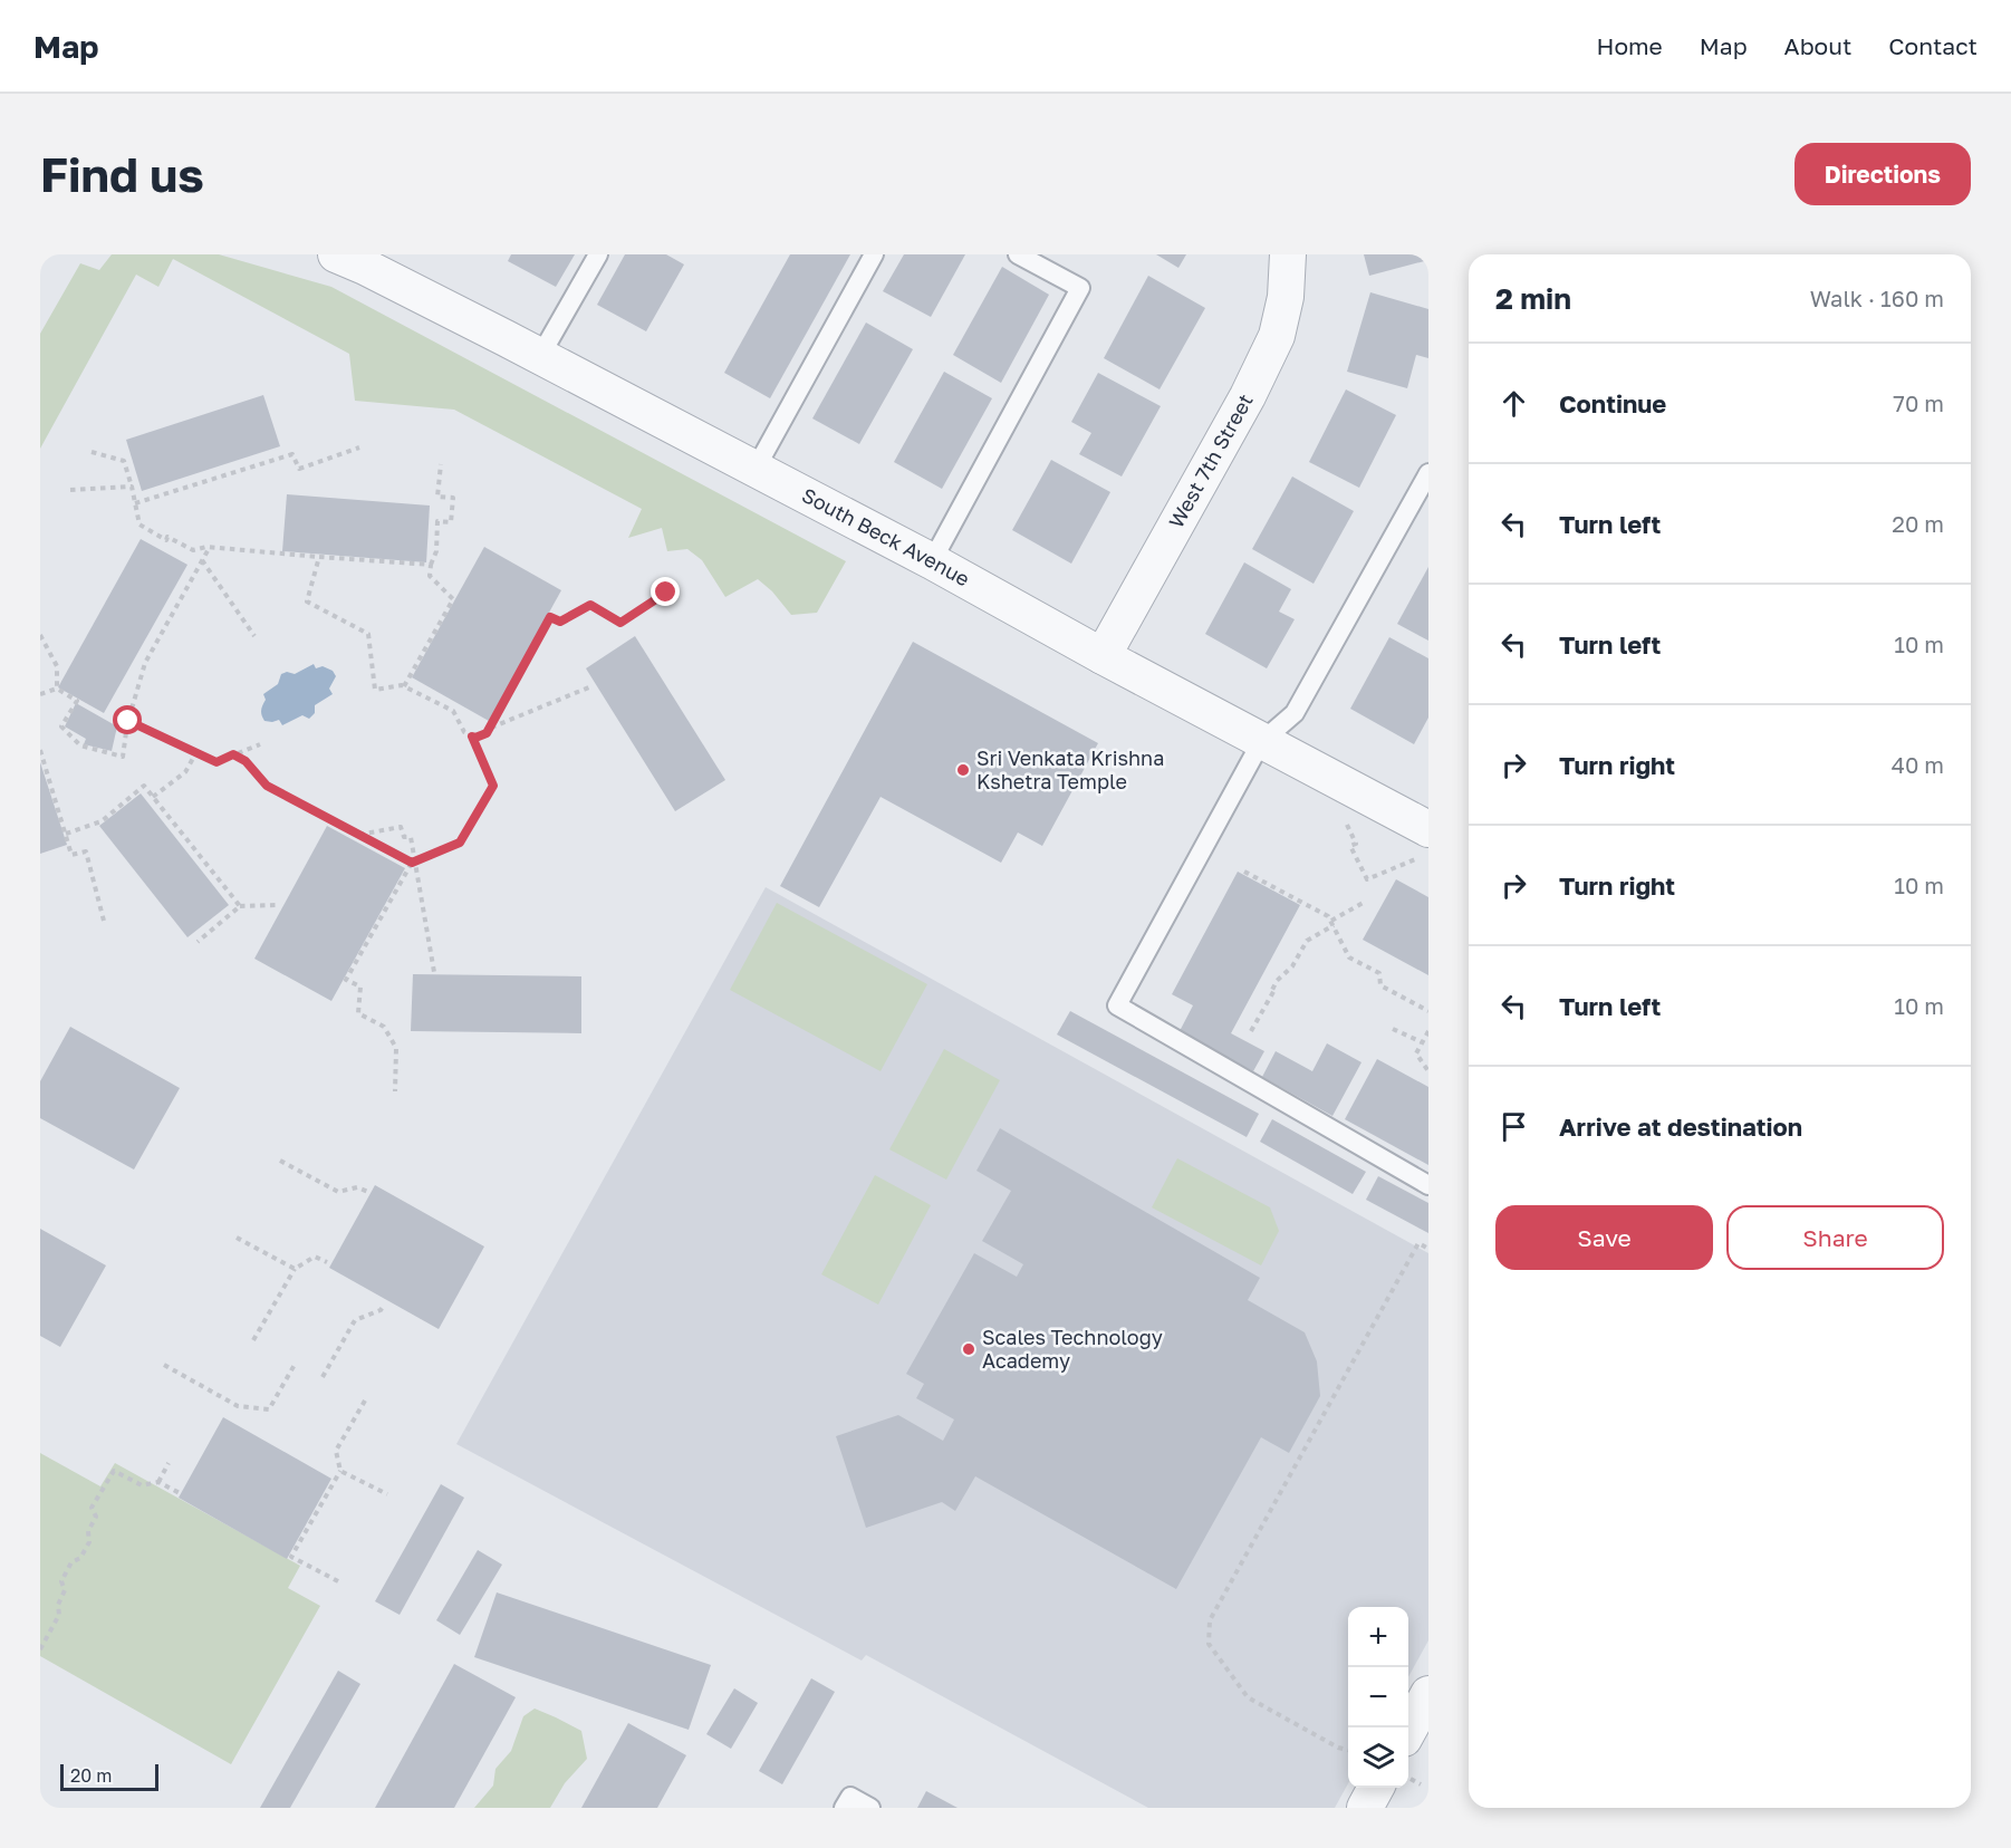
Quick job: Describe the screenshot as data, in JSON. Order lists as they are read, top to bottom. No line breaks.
{"streets":{"street":["West 7th Street","South Beck Avenue"]},"crossings":[["West 7th Street","South Beck Avenue"]],"places":["Sri Venkata Krishna Kshetra Temple","Scales Technology Academy"],"scale_bar":"20 m","page":{"header":"Map","nav":["Home","Map","About","Contact"],"buttons":["Directions",["Save","Share"]],"title":"Find us","heading":["2 min","Walk · 160 m"],"list":[["Continue","70 m"],["Turn left","20 m"],["Turn left","10 m"],["Turn right","40 m"],["Turn right","10 m"],["Turn left","10 m"],"Arrive at destination"],"map_buttons":["+","−"],"scale":"20 m"}}
